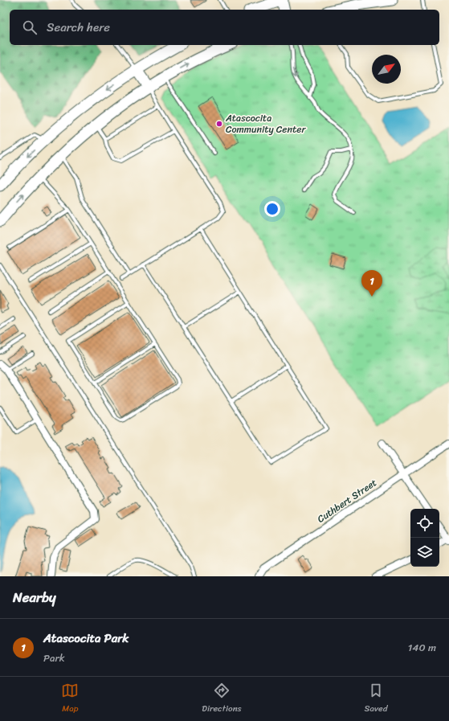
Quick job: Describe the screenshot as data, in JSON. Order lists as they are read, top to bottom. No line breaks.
{"streets":{"street":["Cuthbert Street"]},"places":["Atascocita Community Center"],"north":"top right","page":{"search":"Search here","pins":"1","heading":"Nearby","list":[{"mark":"1","name":"Atascocita Park","note":"Park","value":"140 m"}],"nav":["Map","Directions","Saved"]}}
